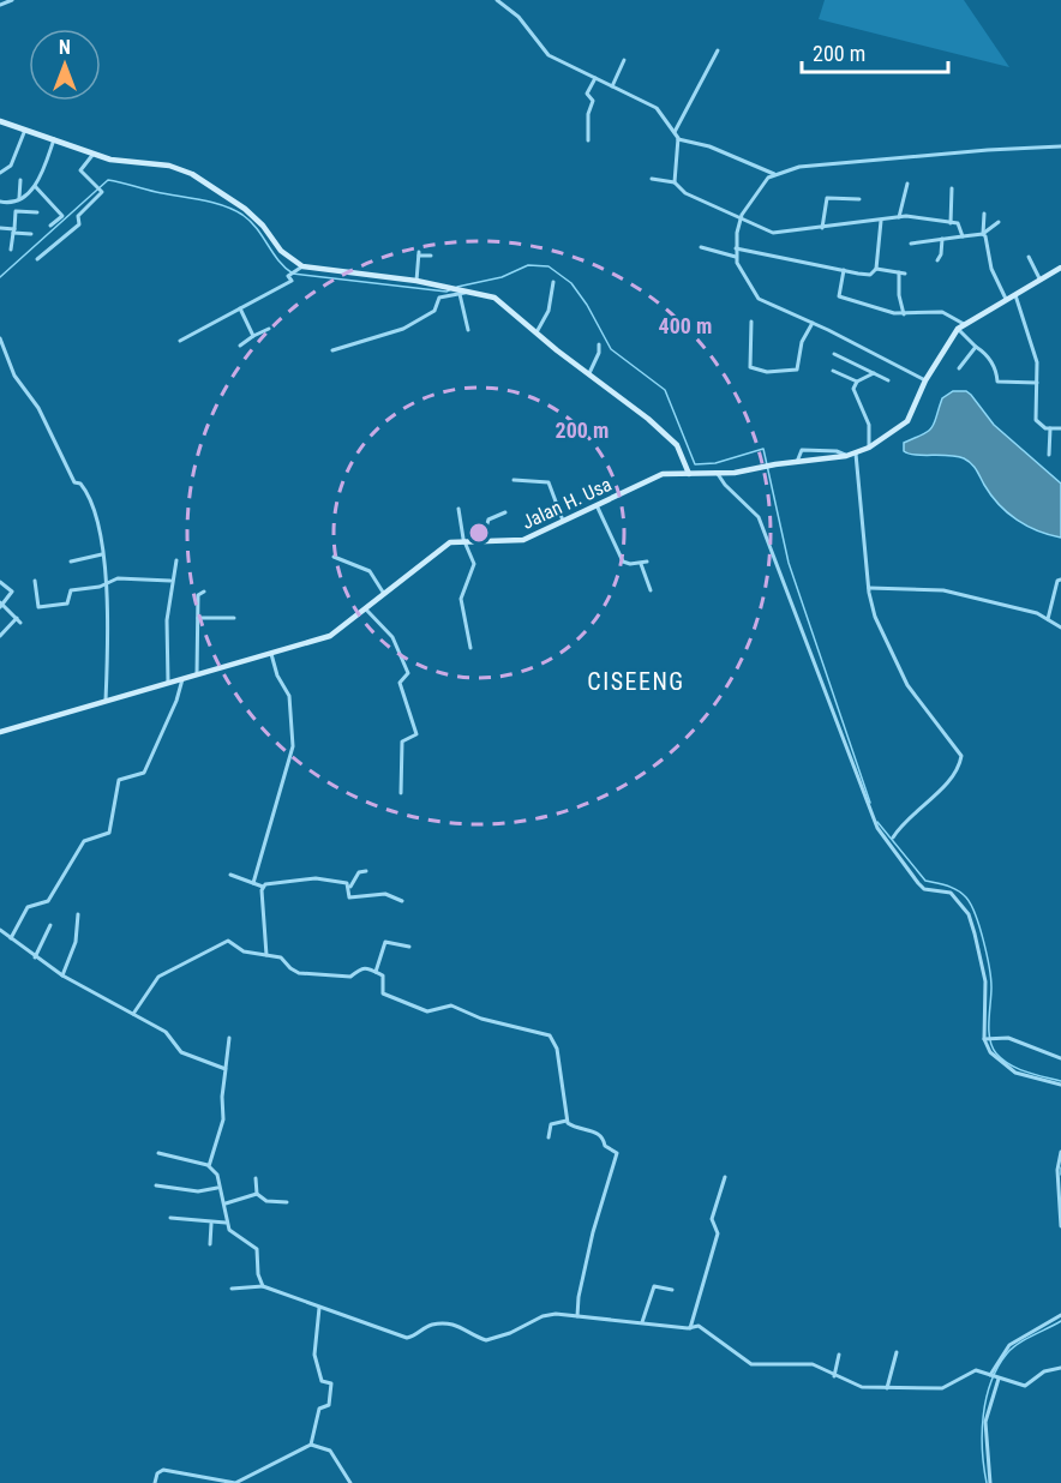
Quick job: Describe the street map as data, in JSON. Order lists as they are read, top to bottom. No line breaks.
{"streets":{"street":["Jalan H. Usa"]},"districts":["CISEENG"],"scale_bar":"200 m","north":"top","rings":["400 m","200 m"]}
